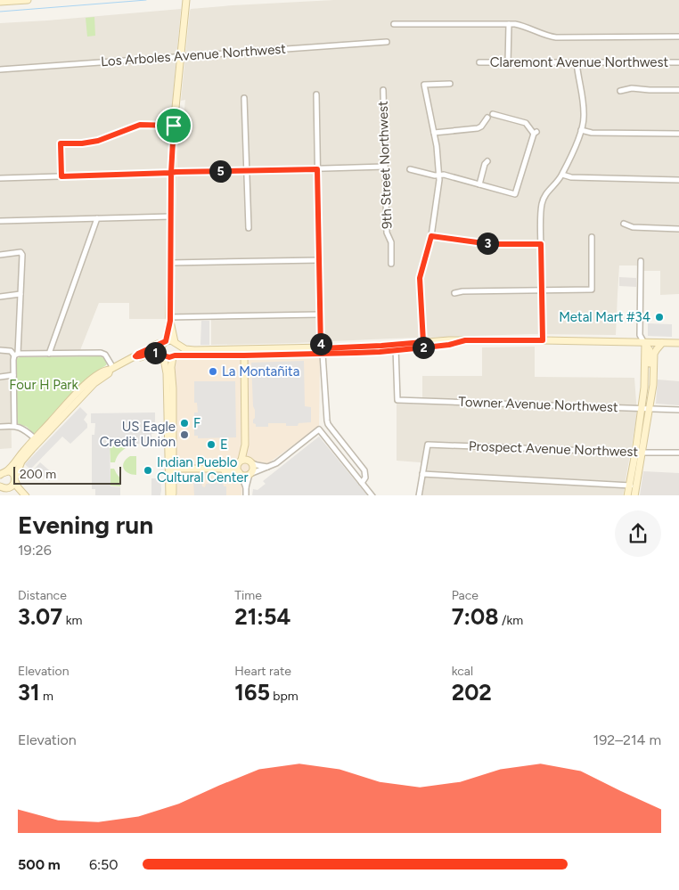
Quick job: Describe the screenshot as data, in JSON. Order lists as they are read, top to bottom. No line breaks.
{"streets":{"street":["Los Arboles Avenue Northwest","Claremont Avenue Northwest","9th Street Northwest","Towner Avenue Northwest","Prospect Avenue Northwest"]},"parks":["Four H Park"],"places":["Metal Mart #34","La Montañita","F","US Eagle Credit Union","E","Indian Pueblo Cultural Center"],"scale_bar":"200 m","page":{"pins":["5","3","4","2","1"],"scale":"200 m","heading":["Evening run","19:26"],"stats":[["Distance","3.07 km"],["Time","21:54"],["Pace","7:08 /km"],["Elevation","31 m"],["Heart rate","165 bpm"],["kcal","202"]],"chart":["Elevation","192–214 m"],"list":[{"name":"500 m","note":"6:50"}]}}
